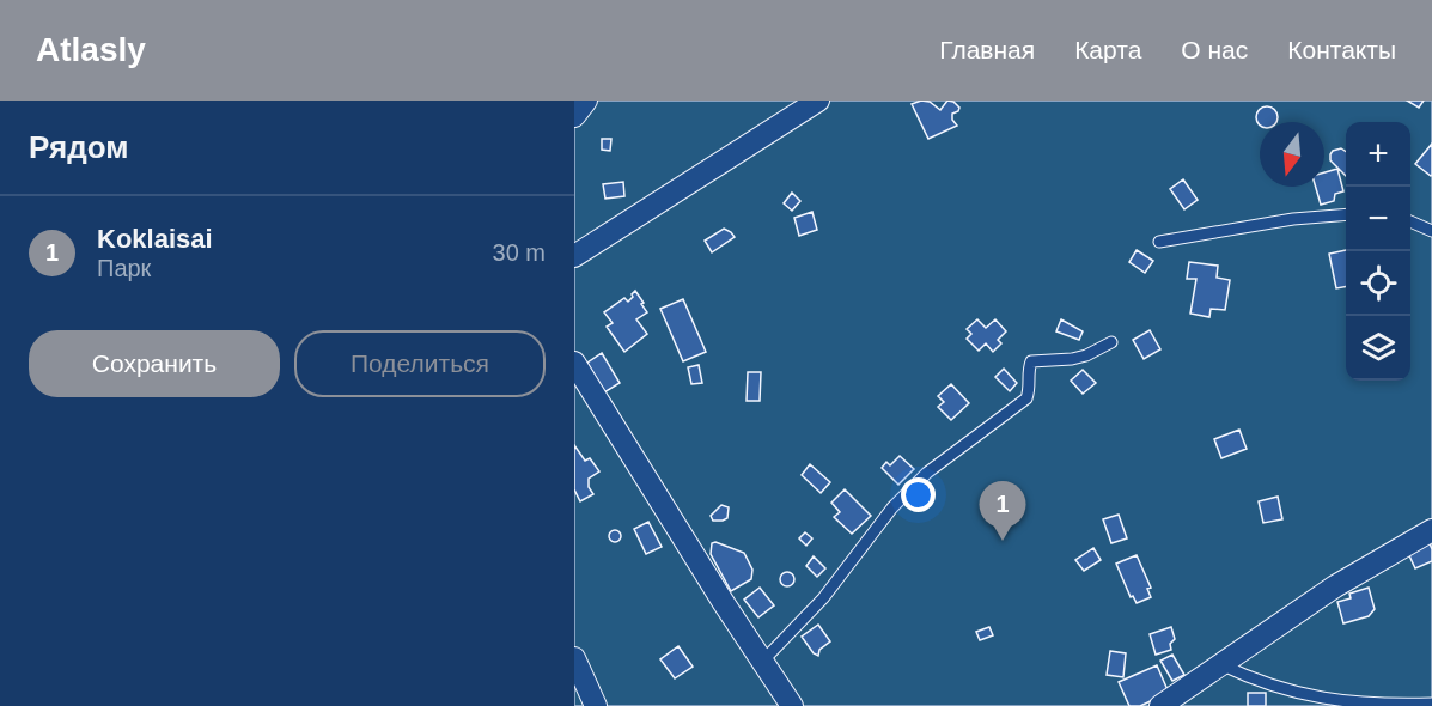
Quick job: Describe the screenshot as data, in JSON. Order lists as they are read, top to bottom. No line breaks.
{"north":"bottom","page":{"header":"Atlasly","nav":["Главная","Карта","О нас","Контакты"],"heading":"Рядом","map_buttons":["+","−"],"list":[{"mark":"1","name":"Koklaisai","note":"Парк","value":"30 m"}],"buttons":["Сохранить","Поделиться"],"pins":"1"}}
